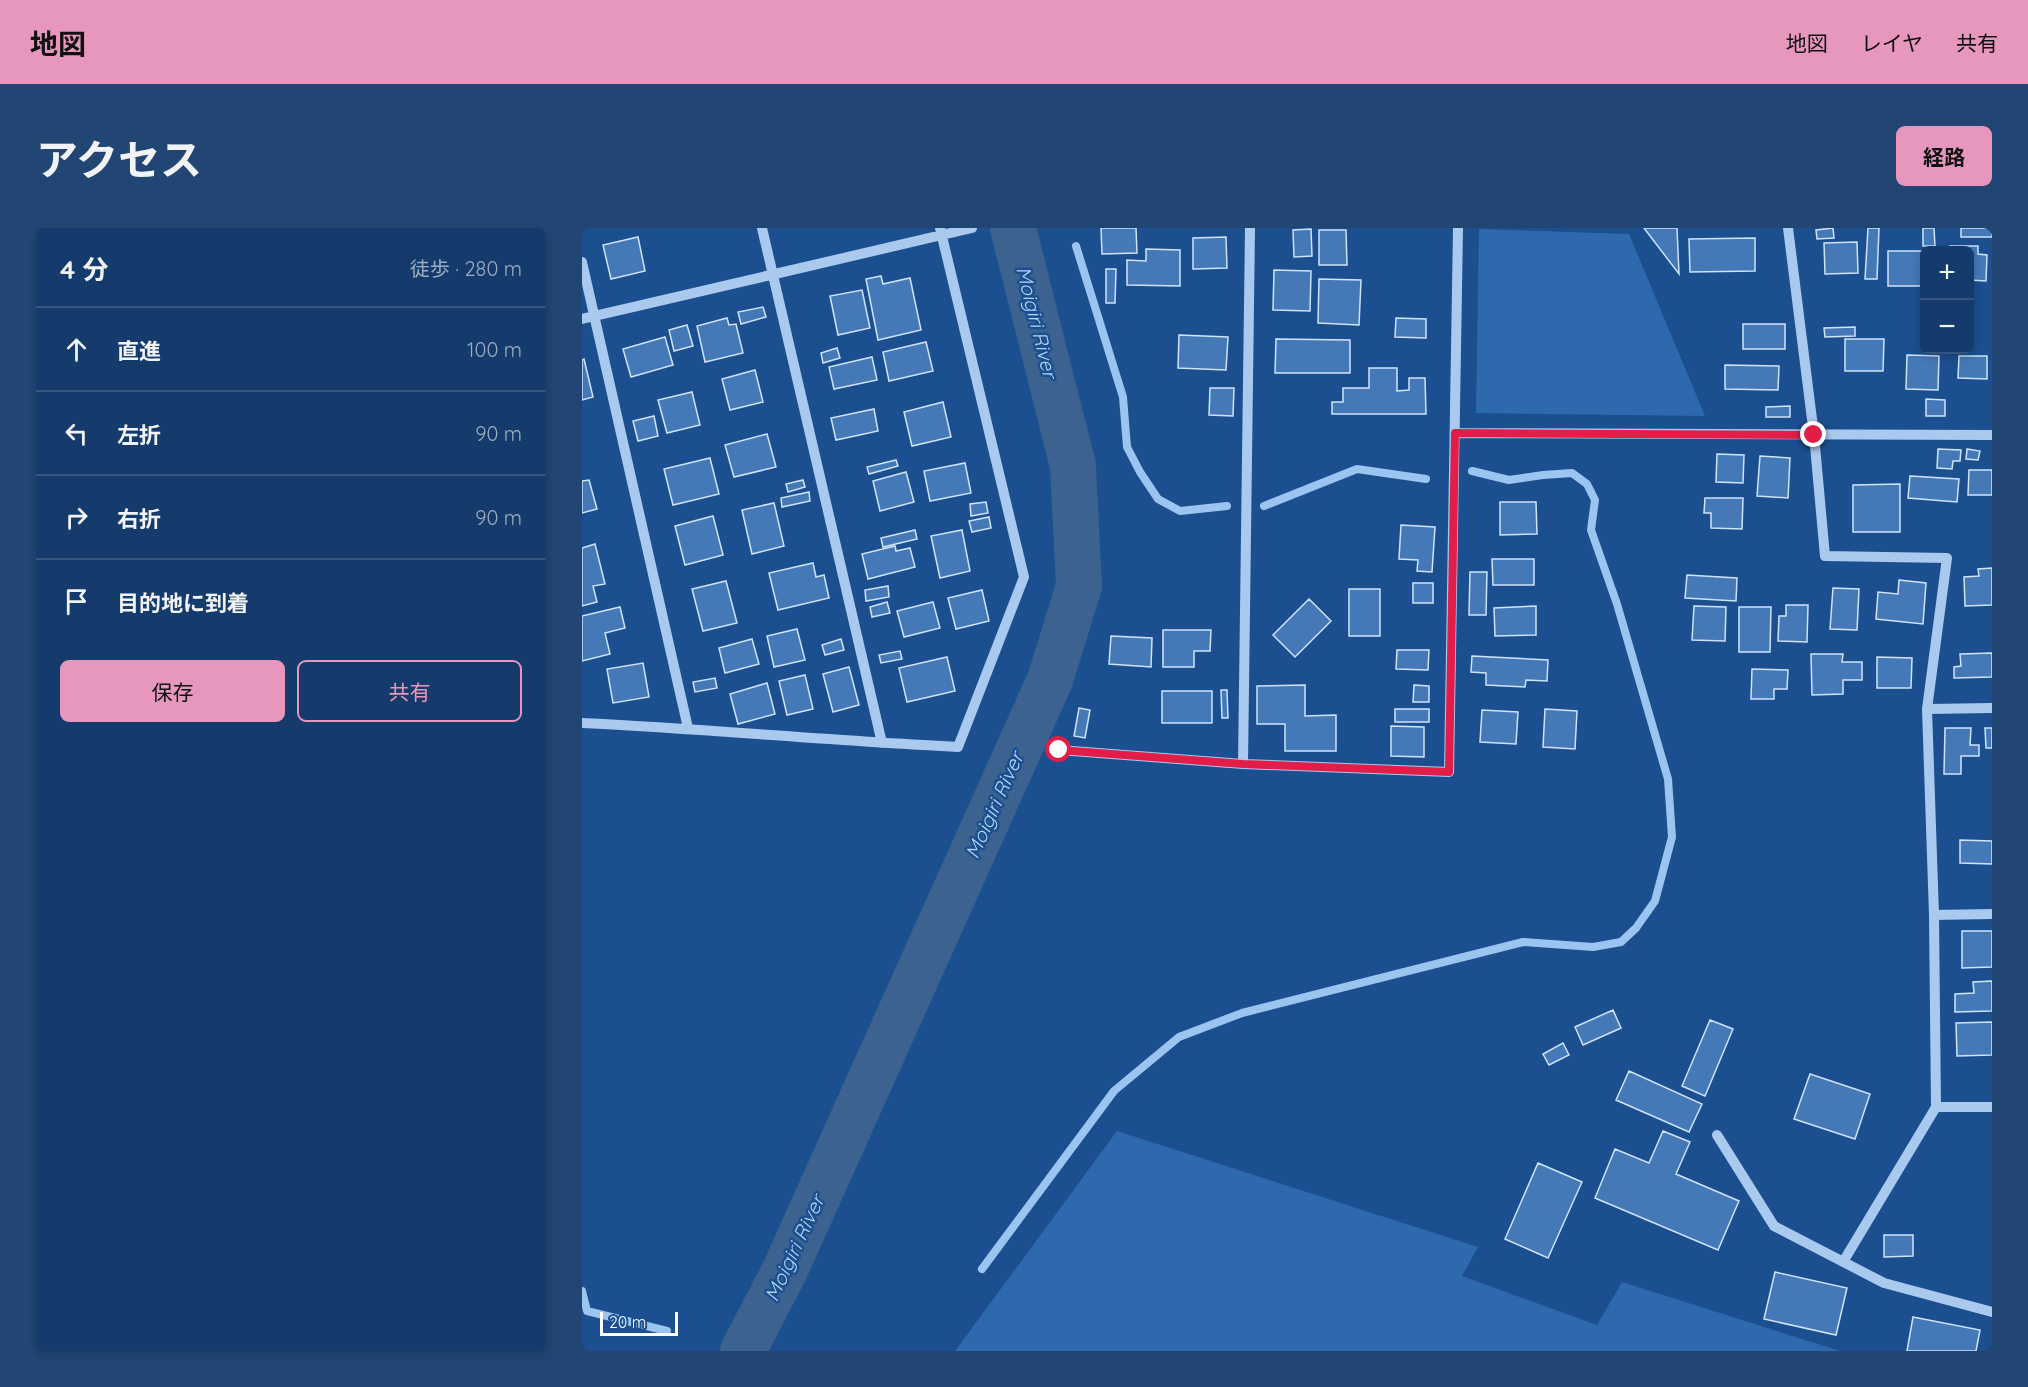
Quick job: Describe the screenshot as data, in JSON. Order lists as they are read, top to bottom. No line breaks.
{"water":["Moigiri River"],"scale_bar":"20 m","page":{"header":"地図","nav":["地図","レイヤ","共有"],"title":"アクセス","buttons":["経路",["保存","共有"]],"heading":["4 分","徒歩 · 280 m"],"map_buttons":["+","−"],"list":[["直進","100 m"],["左折","90 m"],["右折","90 m"],"目的地に到着"],"scale":"20 m"}}
